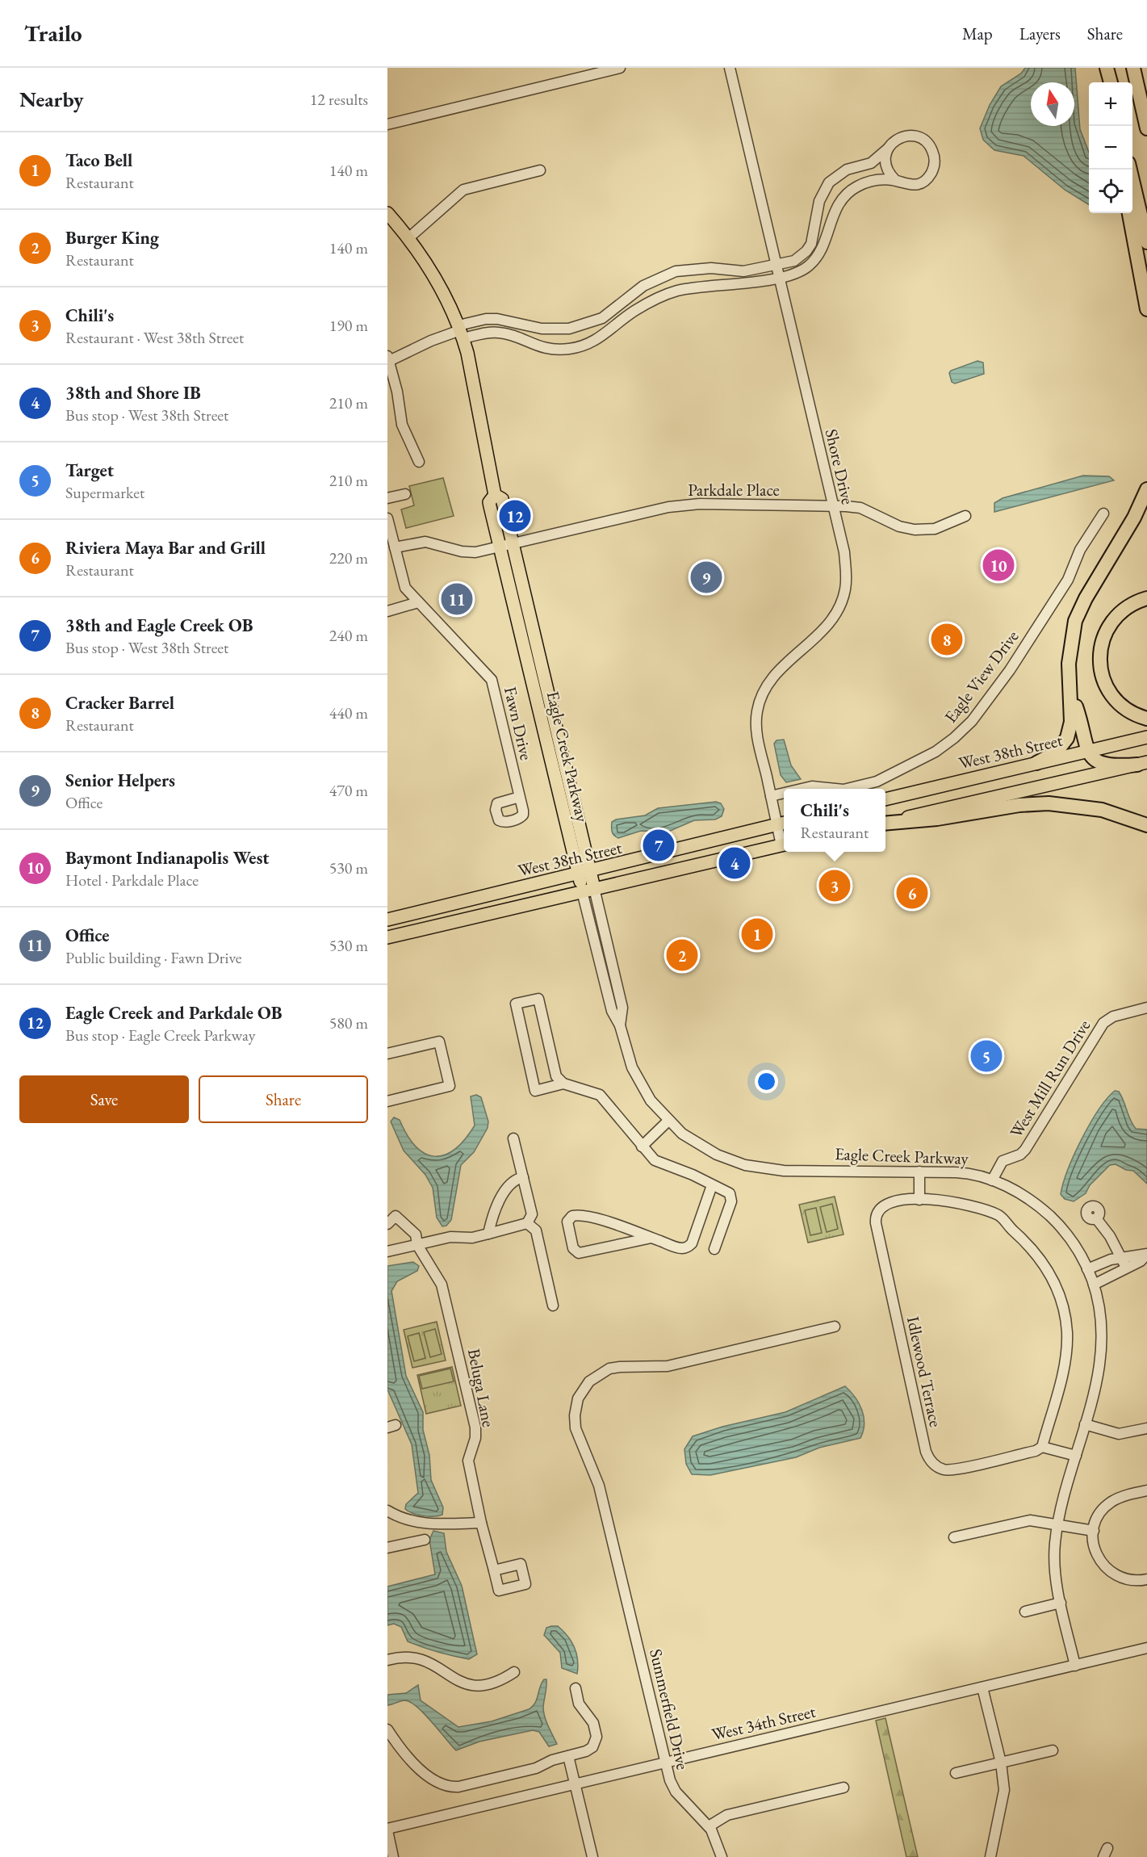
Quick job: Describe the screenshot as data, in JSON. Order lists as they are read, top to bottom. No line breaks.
{"streets":{"main road":["West 38th Street","Eagle Creek Parkway"],"street":["Shore Drive","Parkdale Place","Eagle View Drive","Fawn Drive","West Mill Run Drive","Idlewood Terrace","Beluga Lane","Summerfield Drive","West 34th Street"]},"crossings":[["Shore Drive","Parkdale Place"],["Shore Drive","Eagle View Drive"],["Shore Drive","West 38th Street"],["Parkdale Place","Fawn Drive"],["Parkdale Place","Eagle Creek Parkway"],["West 38th Street","Eagle Creek Parkway"],["Eagle Creek Parkway","West Mill Run Drive"],["Eagle Creek Parkway","West 34th Street"],["Summerfield Drive","West 34th Street"]],"north":"top","page":{"header":"Trailo","nav":["Map","Layers","Share"],"heading":["Nearby","12 results"],"map_buttons":["+","−"],"list":[{"mark":"1","name":"Taco Bell","note":"Restaurant","value":"140 m"},{"mark":"2","name":"Burger King","note":"Restaurant","value":"140 m"},{"mark":"3","name":"Chili's","note":"Restaurant · West 38th Street","value":"190 m"},{"mark":"4","name":"38th and Shore IB","note":"Bus stop · West 38th Street","value":"210 m"},{"mark":"5","name":"Target","note":"Supermarket","value":"210 m"},{"mark":"6","name":"Riviera Maya Bar and Grill","note":"Restaurant","value":"220 m"},{"mark":"7","name":"38th and Eagle Creek OB","note":"Bus stop · West 38th Street","value":"240 m"},{"mark":"8","name":"Cracker Barrel","note":"Restaurant","value":"440 m"},{"mark":"9","name":"Senior Helpers","note":"Office","value":"470 m"},{"mark":"10","name":"Baymont Indianapolis West","note":"Hotel · Parkdale Place","value":"530 m"},{"mark":"11","name":"Office","note":"Public building · Fawn Drive","value":"530 m"},{"mark":"12","name":"Eagle Creek and Parkdale OB","note":"Bus stop · Eagle Creek Parkway","value":"580 m"}],"pins":["12","10","9","11","8","7","4","3","6","1","2","5"],"popup":["Chili's","Restaurant"],"buttons":["Save","Share"]}}
